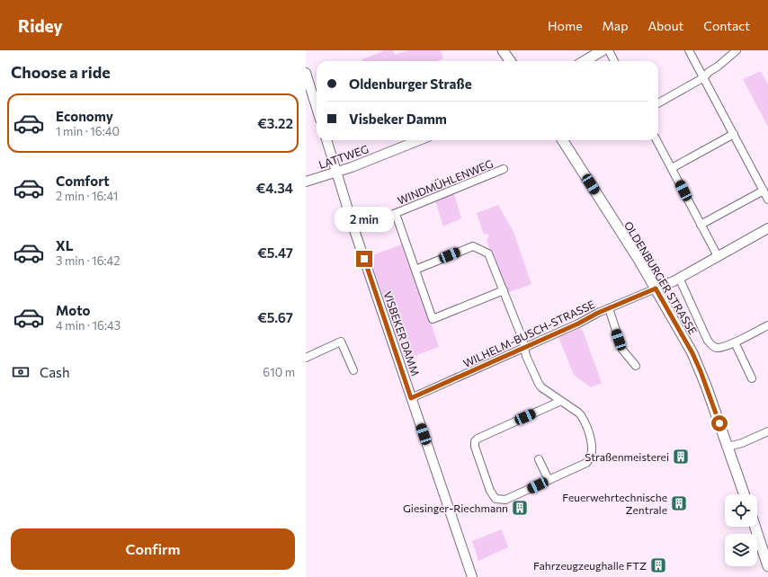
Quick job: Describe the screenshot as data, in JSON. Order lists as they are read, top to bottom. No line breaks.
{"streets":{"main road":["OLDENBURGER STRASSE"],"street":["LATTWEG","WINDMÜHLENWEG","VISBEKER DAMM","WILHELM-BUSCH-STRASSE"]},"crossings":[["LATTWEG","VISBEKER DAMM"],["WINDMÜHLENWEG","VISBEKER DAMM"],["OLDENBURGER STRASSE","WILHELM-BUSCH-STRASSE"],["VISBEKER DAMM","WILHELM-BUSCH-STRASSE"]],"places":{"building":["Straßenmeisterei","Feuerwehrtechnische Zentrale","Giesinger-Riechmann","Fahrzeugzeughalle FTZ"]},"page":{"header":"Ridey","nav":["Home","Map","About","Contact"],"heading":"Choose a ride","banner":["Oldenburger Straße","Visbeker Damm"],"list":[{"name":"Economy","note":"1 min · 16:40","value":"€3.22"},{"name":"Comfort","note":"2 min · 16:41","value":"€4.34"},{"name":"XL","note":"3 min · 16:42","value":"€5.47"},{"name":"Moto","note":"4 min · 16:43","value":"€5.67"}],"bubble":"2 min","pay":["Cash","610 m"],"buttons":"Confirm"}}
